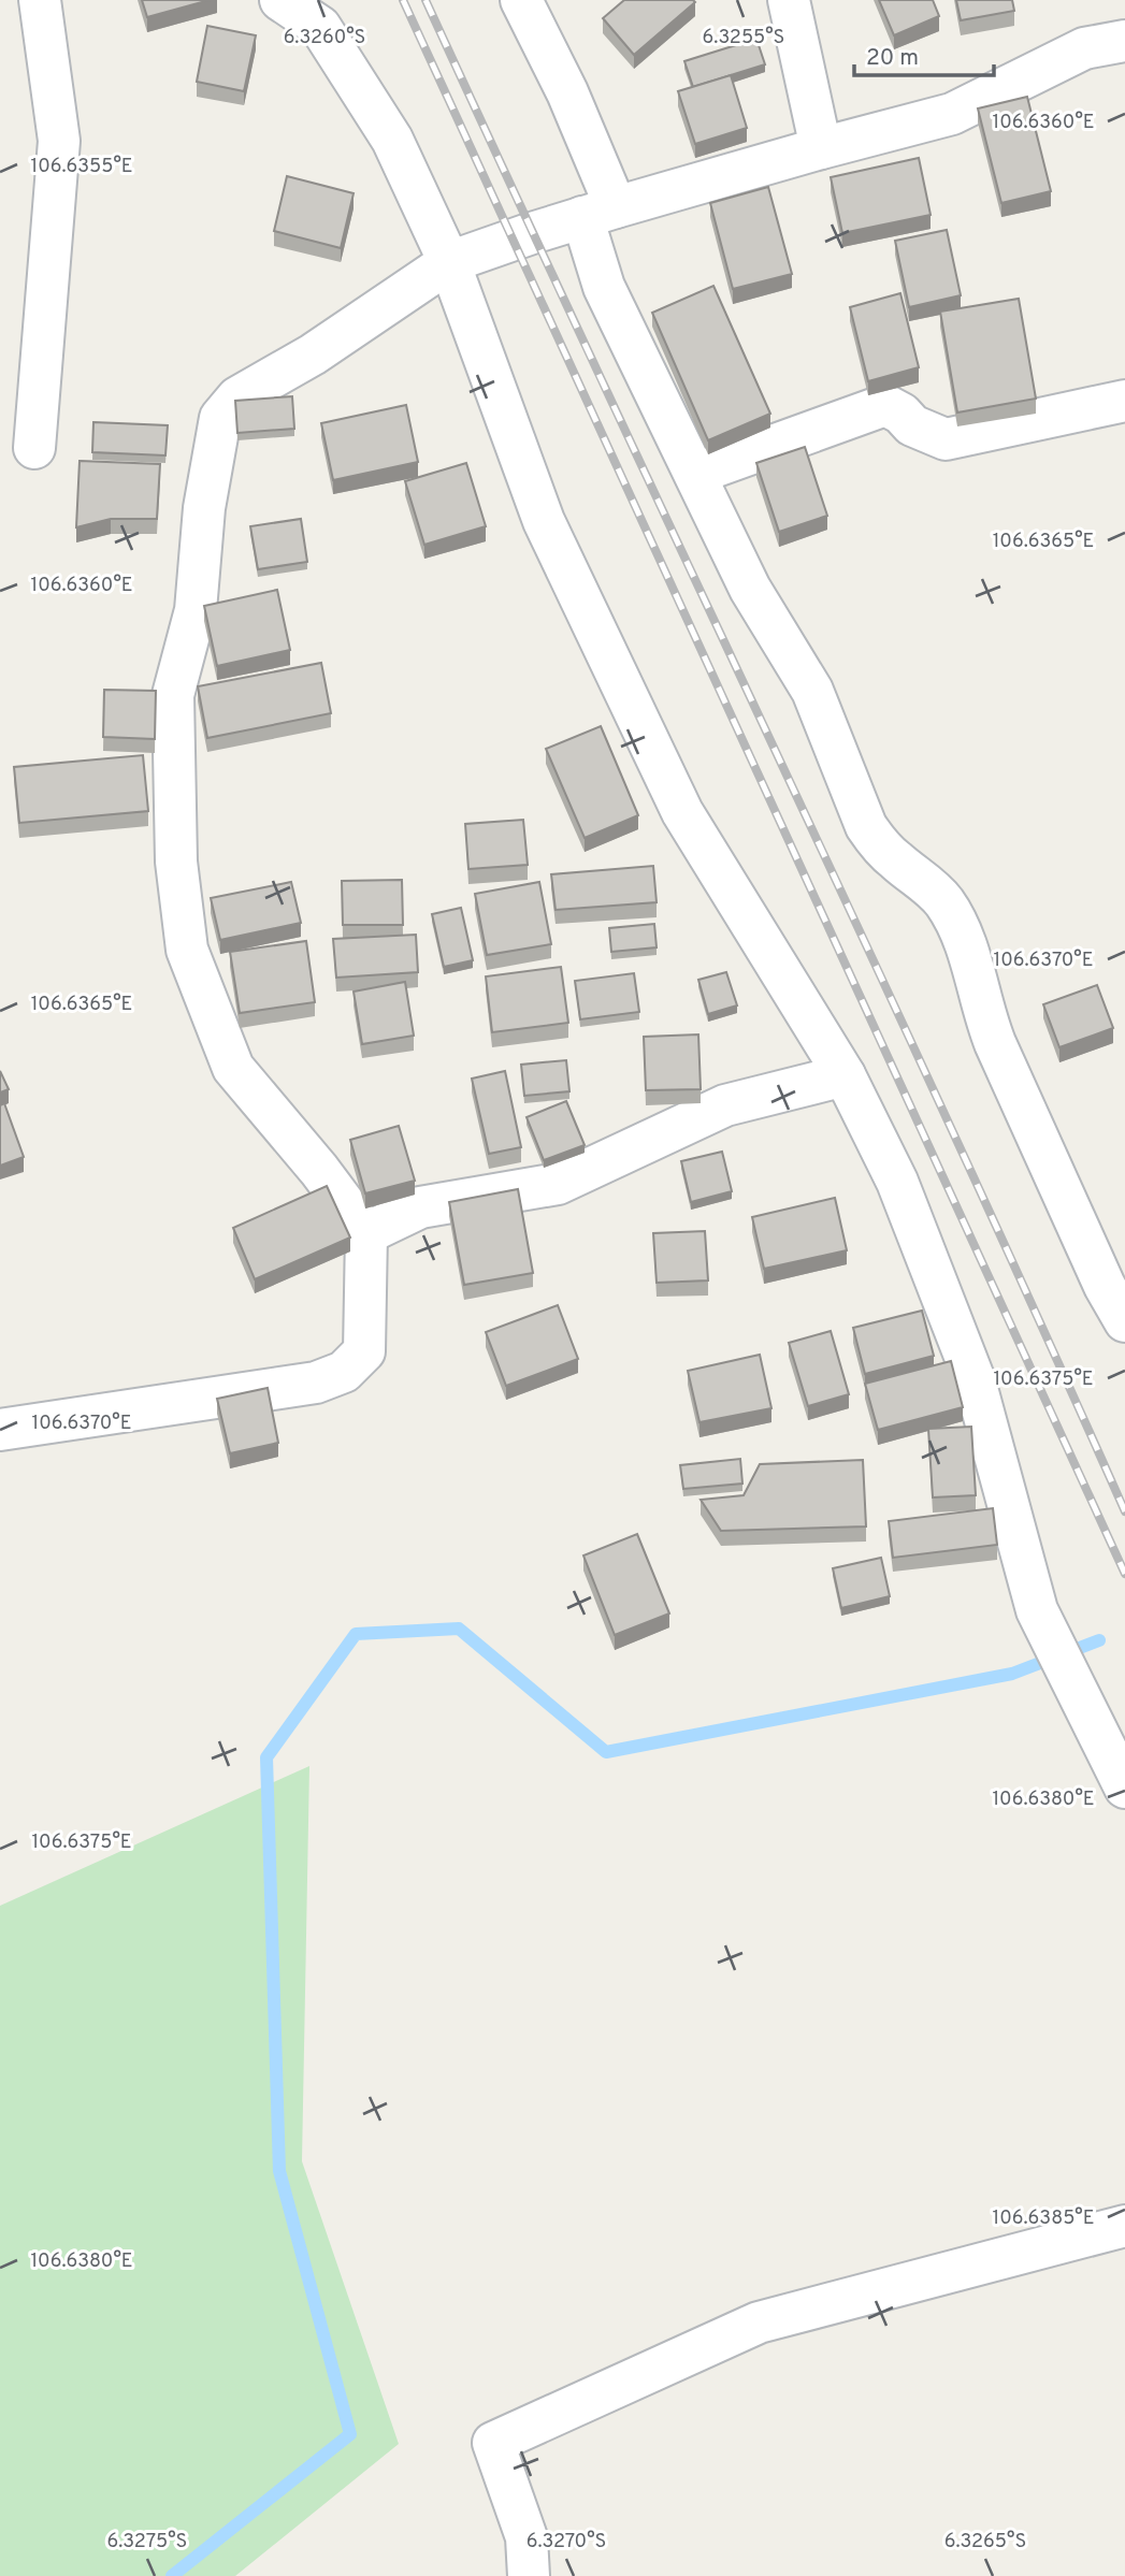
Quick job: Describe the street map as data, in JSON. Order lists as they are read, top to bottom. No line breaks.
{"scale_bar":"20 m","coordinates":["6.3260°S","6.3255°S","106.6360°E","106.6355°E","106.6365°E","106.6370°E","106.6375°E","106.6380°E","106.6385°E","6.3275°S","6.3270°S","6.3265°S"]}
